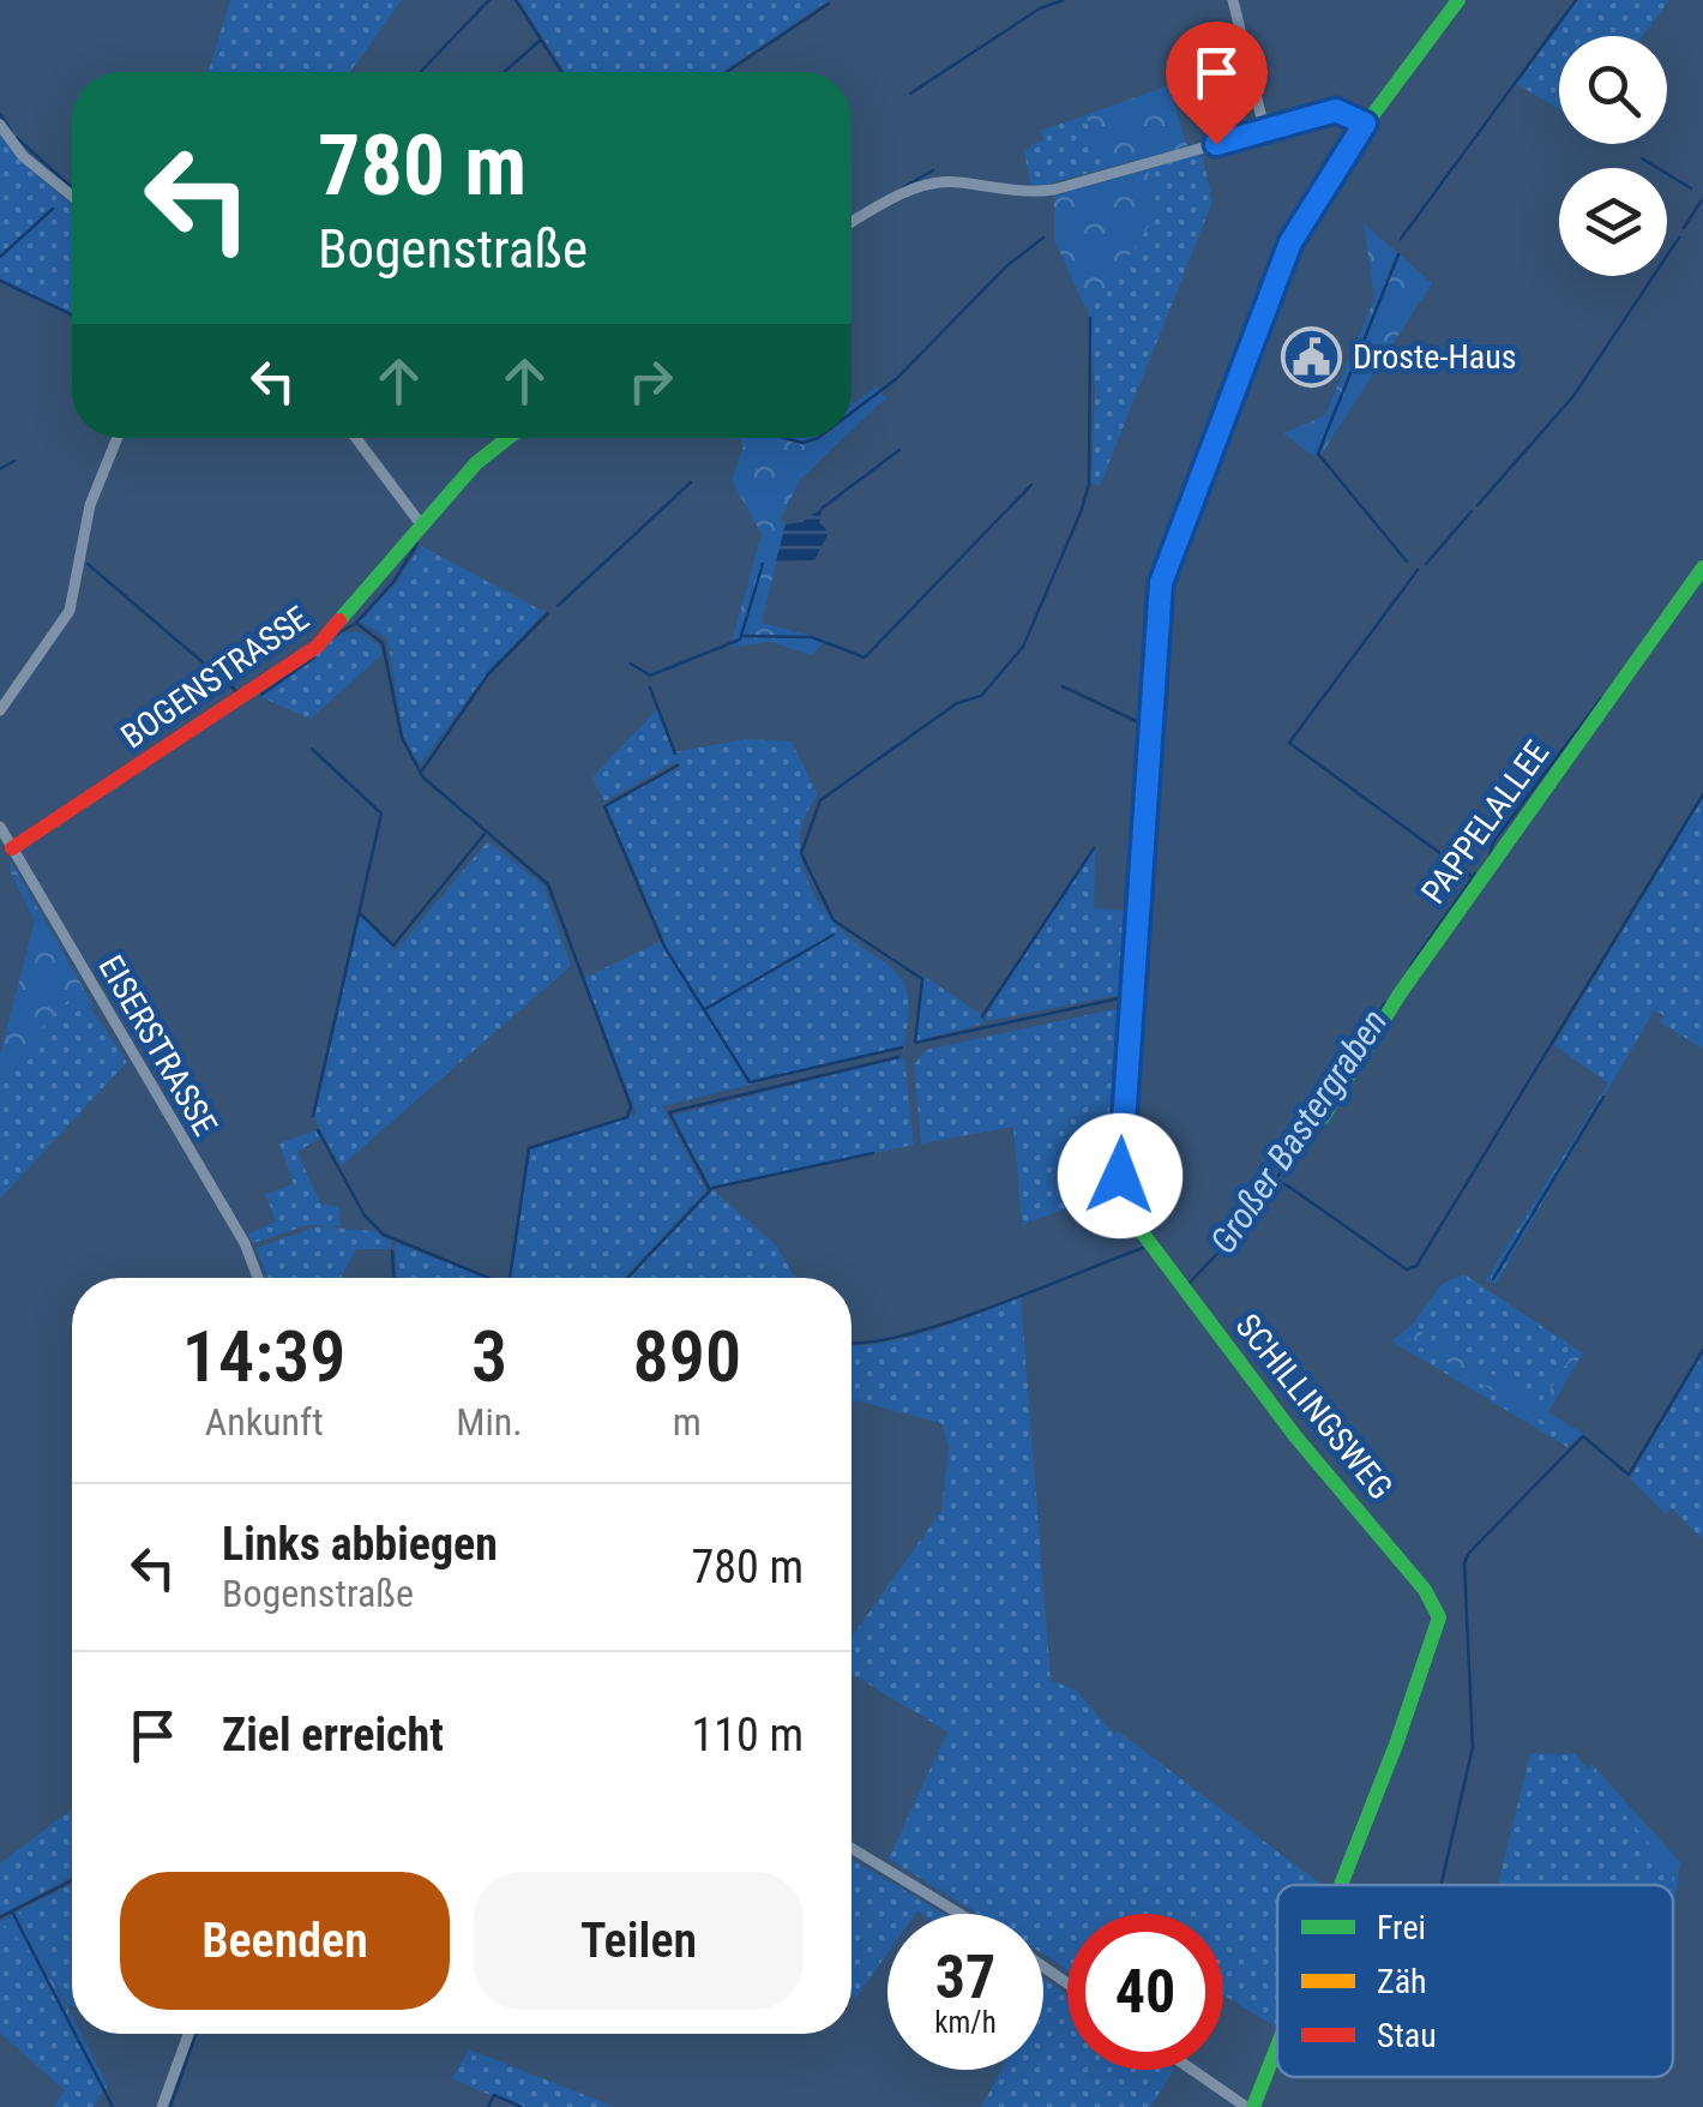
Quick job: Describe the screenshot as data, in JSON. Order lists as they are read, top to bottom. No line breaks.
{"streets":{"street":["BOGENSTRASSE","PAPPELALLEE","EISERSTRASSE","SCHILLINGSWEG"]},"crossings":[["BOGENSTRASSE","EISERSTRASSE"]],"water":["Großer Bastergraben"],"places":{"public building":["Droste-Haus"]},"legend":["Frei","Zäh","Stau"],"page":{"turn":["780 m","Bogenstraße"],"eta":["14:39","Ankunft","3","Min.","890","m"],"list":[{"name":"Links abbiegen","note":"Bogenstraße","value":"780 m"},{"name":"Ziel erreicht","value":"110 m"}],"buttons":["Beenden","Teilen"],"speed":"37 km/h","limit":"40"}}
